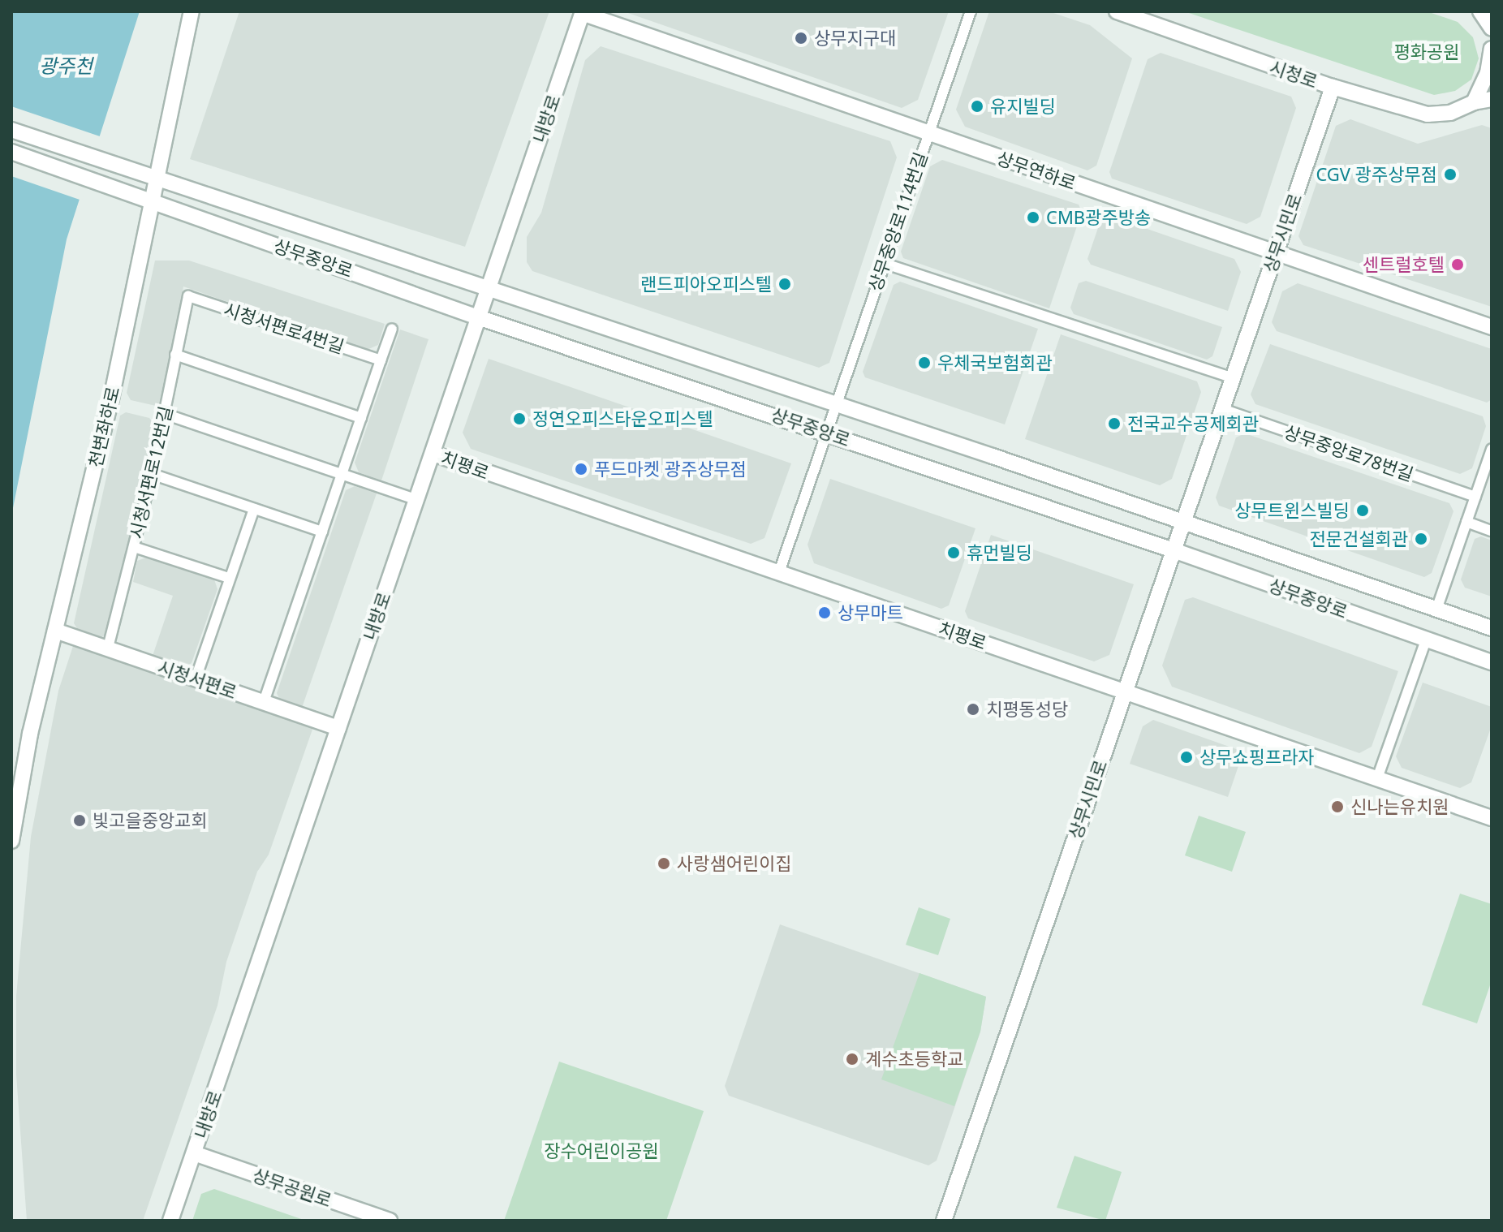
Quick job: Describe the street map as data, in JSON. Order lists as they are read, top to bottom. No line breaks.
{"streets":{"street":["시청로","내방로","상무연하로","상무중앙로114번길","상무시민로","상무중앙로","시청서편로4번길","천변좌하로","상무중앙로78번길","치평로","시청서편로12번길","시청서편로","상무공원로"]},"crossings":[["시청로","상무시민로"],["내방로","상무연하로"],["내방로","상무중앙로"],["내방로","치평로"],["내방로","시청서편로"],["내방로","상무공원로"],["상무연하로","상무중앙로114번길"],["상무연하로","상무시민로"],["상무중앙로114번길","상무중앙로"],["상무중앙로114번길","치평로"],["상무시민로","상무중앙로"],["상무시민로","상무중앙로78번길"],["상무시민로","치평로"],["상무중앙로","천변좌하로"],["시청서편로4번길","시청서편로12번길"],["천변좌하로","시청서편로"],["시청서편로12번길","시청서편로"]],"water":["광주천"],"parks":["평화공원","장수어린이공원"],"places":["상무지구대","유지빌딩","CGV 광주상무점","CMB광주방송","센트럴호텔","랜드피아오피스텔","우체국보험회관","정연오피스타운오피스텔","전국교수공제회관","푸드마켓 광주상무점","상무트윈스빌딩","전문건설회관","휴먼빌딩","상무마트","치평동성당","상무쇼핑프라자","신나는유치원","빛고을중앙교회","사랑샘어린이집","계수초등학교"]}
